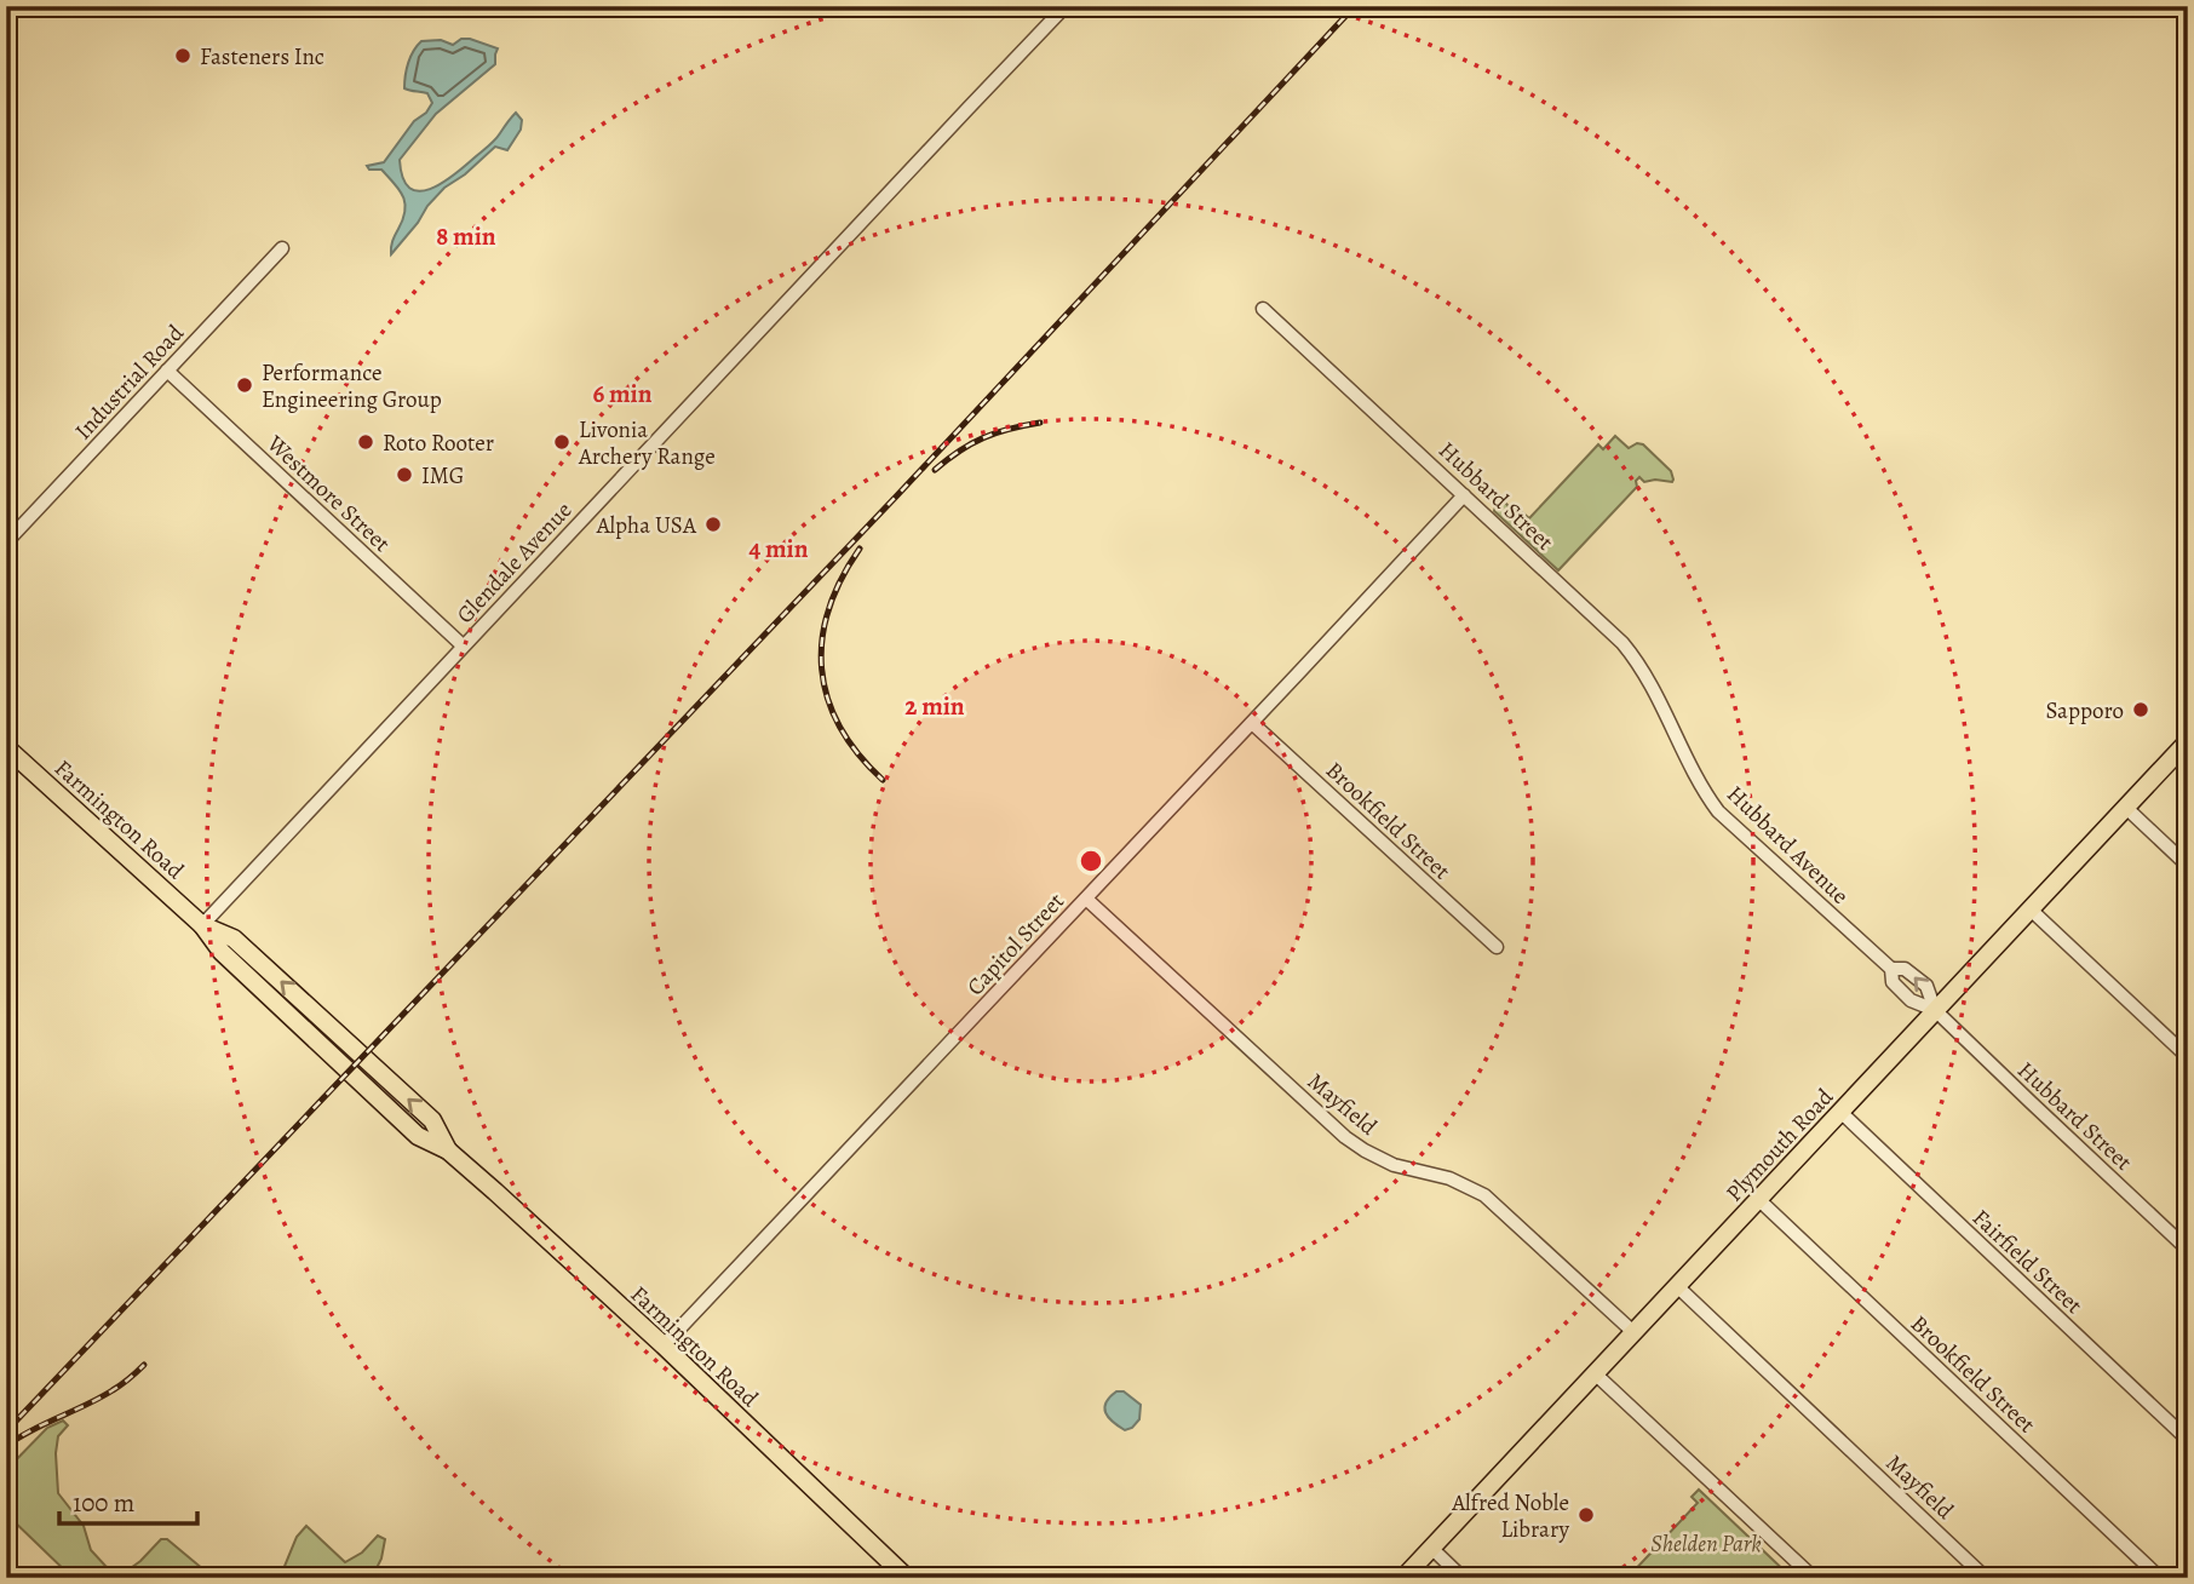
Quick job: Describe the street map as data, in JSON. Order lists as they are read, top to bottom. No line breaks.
{"streets":{"main road":["Farmington Road","Plymouth Road"],"street":["Industrial Road","Westmore Street","Hubbard Street","Glendale Avenue","Brookfield Street","Hubbard Avenue","Capitol Street","Mayfield","Fairfield Street"]},"crossings":[["Industrial Road","Westmore Street"],["Westmore Street","Glendale Avenue"],["Hubbard Street","Hubbard Avenue"],["Hubbard Street","Capitol Street"],["Hubbard Street","Plymouth Road"],["Glendale Avenue","Farmington Road"],["Farmington Road","Capitol Street"],["Brookfield Street","Capitol Street"],["Brookfield Street","Plymouth Road"],["Hubbard Avenue","Plymouth Road"],["Capitol Street","Mayfield"],["Mayfield","Plymouth Road"],["Plymouth Road","Fairfield Street"]],"parks":["Shelden Park"],"places":["Fasteners Inc","Performance Engineering Group","Roto Rooter","Livonia Archery Range","IMG","Alpha USA","Sapporo","Alfred Noble Library"],"scale_bar":"100 m","rings":["8 min","6 min","4 min","2 min"]}
